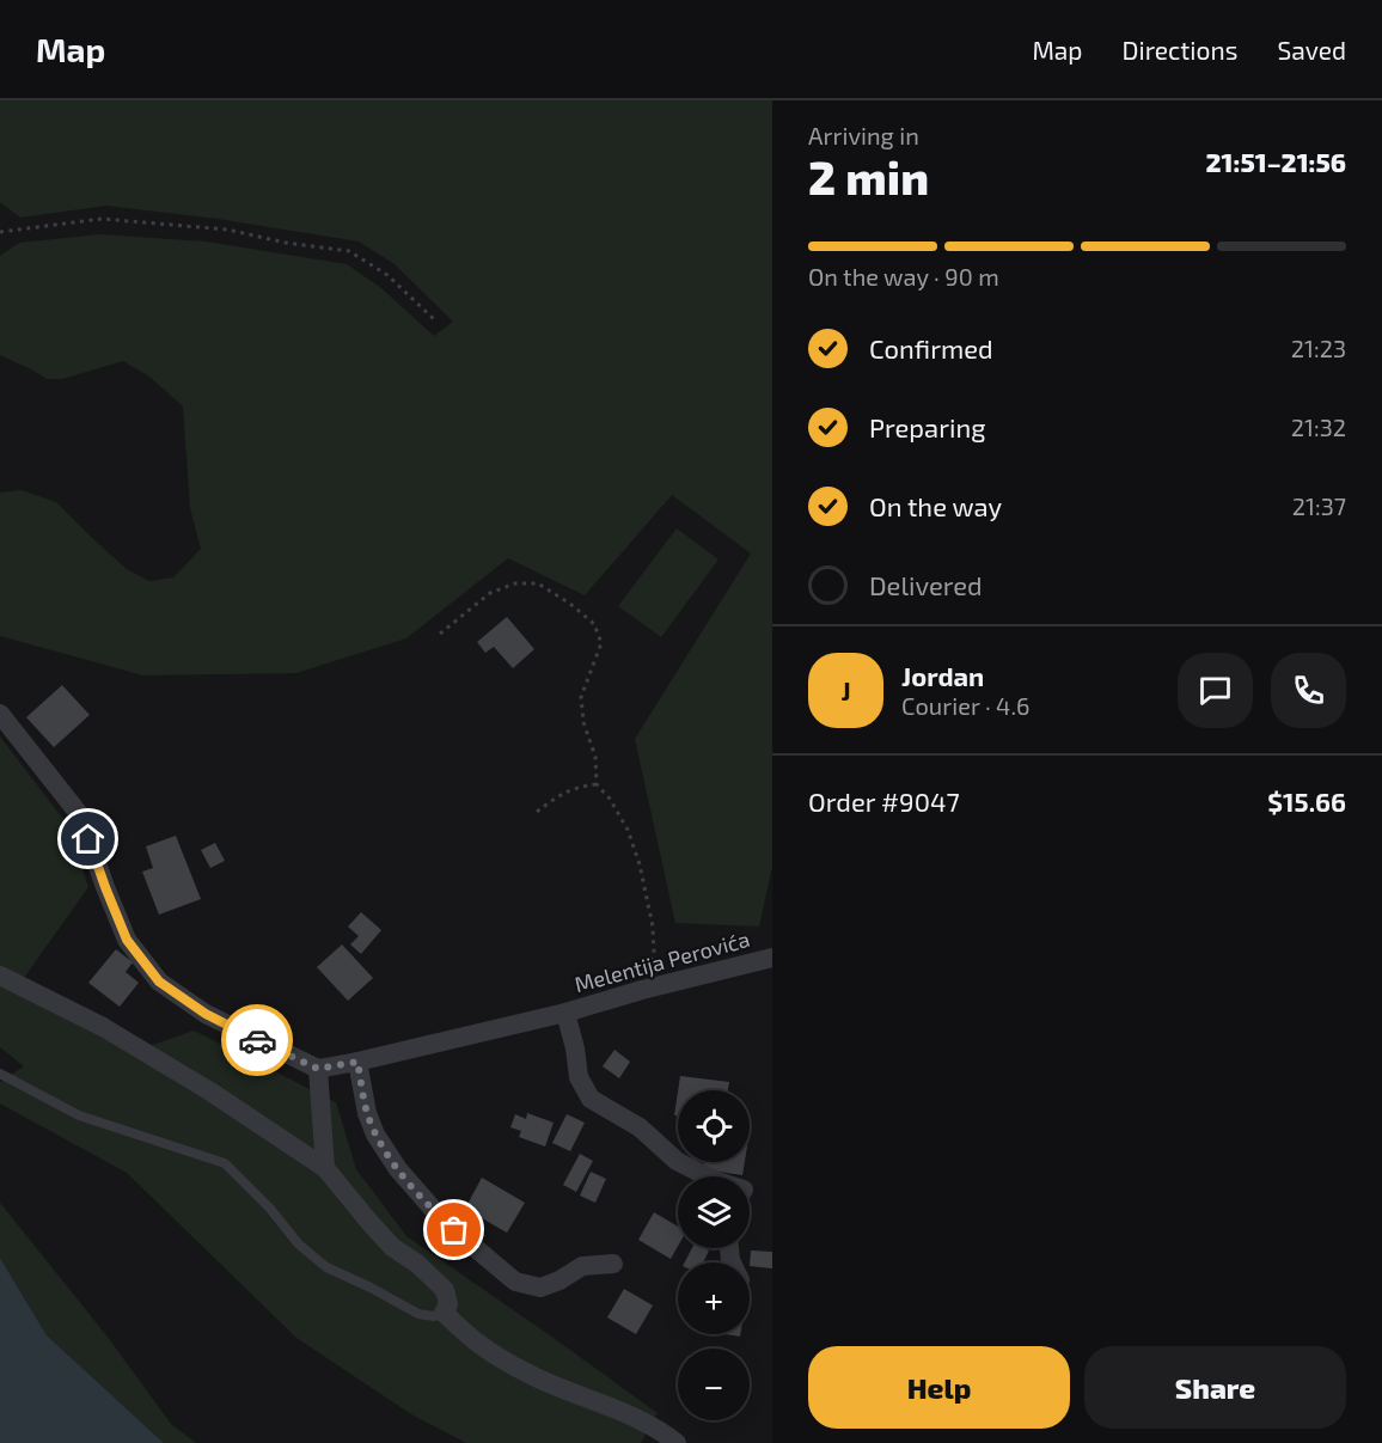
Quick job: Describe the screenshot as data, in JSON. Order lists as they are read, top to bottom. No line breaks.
{"streets":{"street":["Melentija Perovića"]},"page":{"header":"Map","nav":["Map","Directions","Saved"],"heading":["2 min","Arriving in","21:51–21:56"],"panel":["Jordan","Courier · 4.6","Order #9047","$15.66"],"bar":"On the way · 90 m","list":[["Confirmed","21:23"],["Preparing","21:32"],["On the way","21:37"],"Delivered"],"round":"J","map_buttons":["+","−"],"buttons":["Help","Share"]}}
